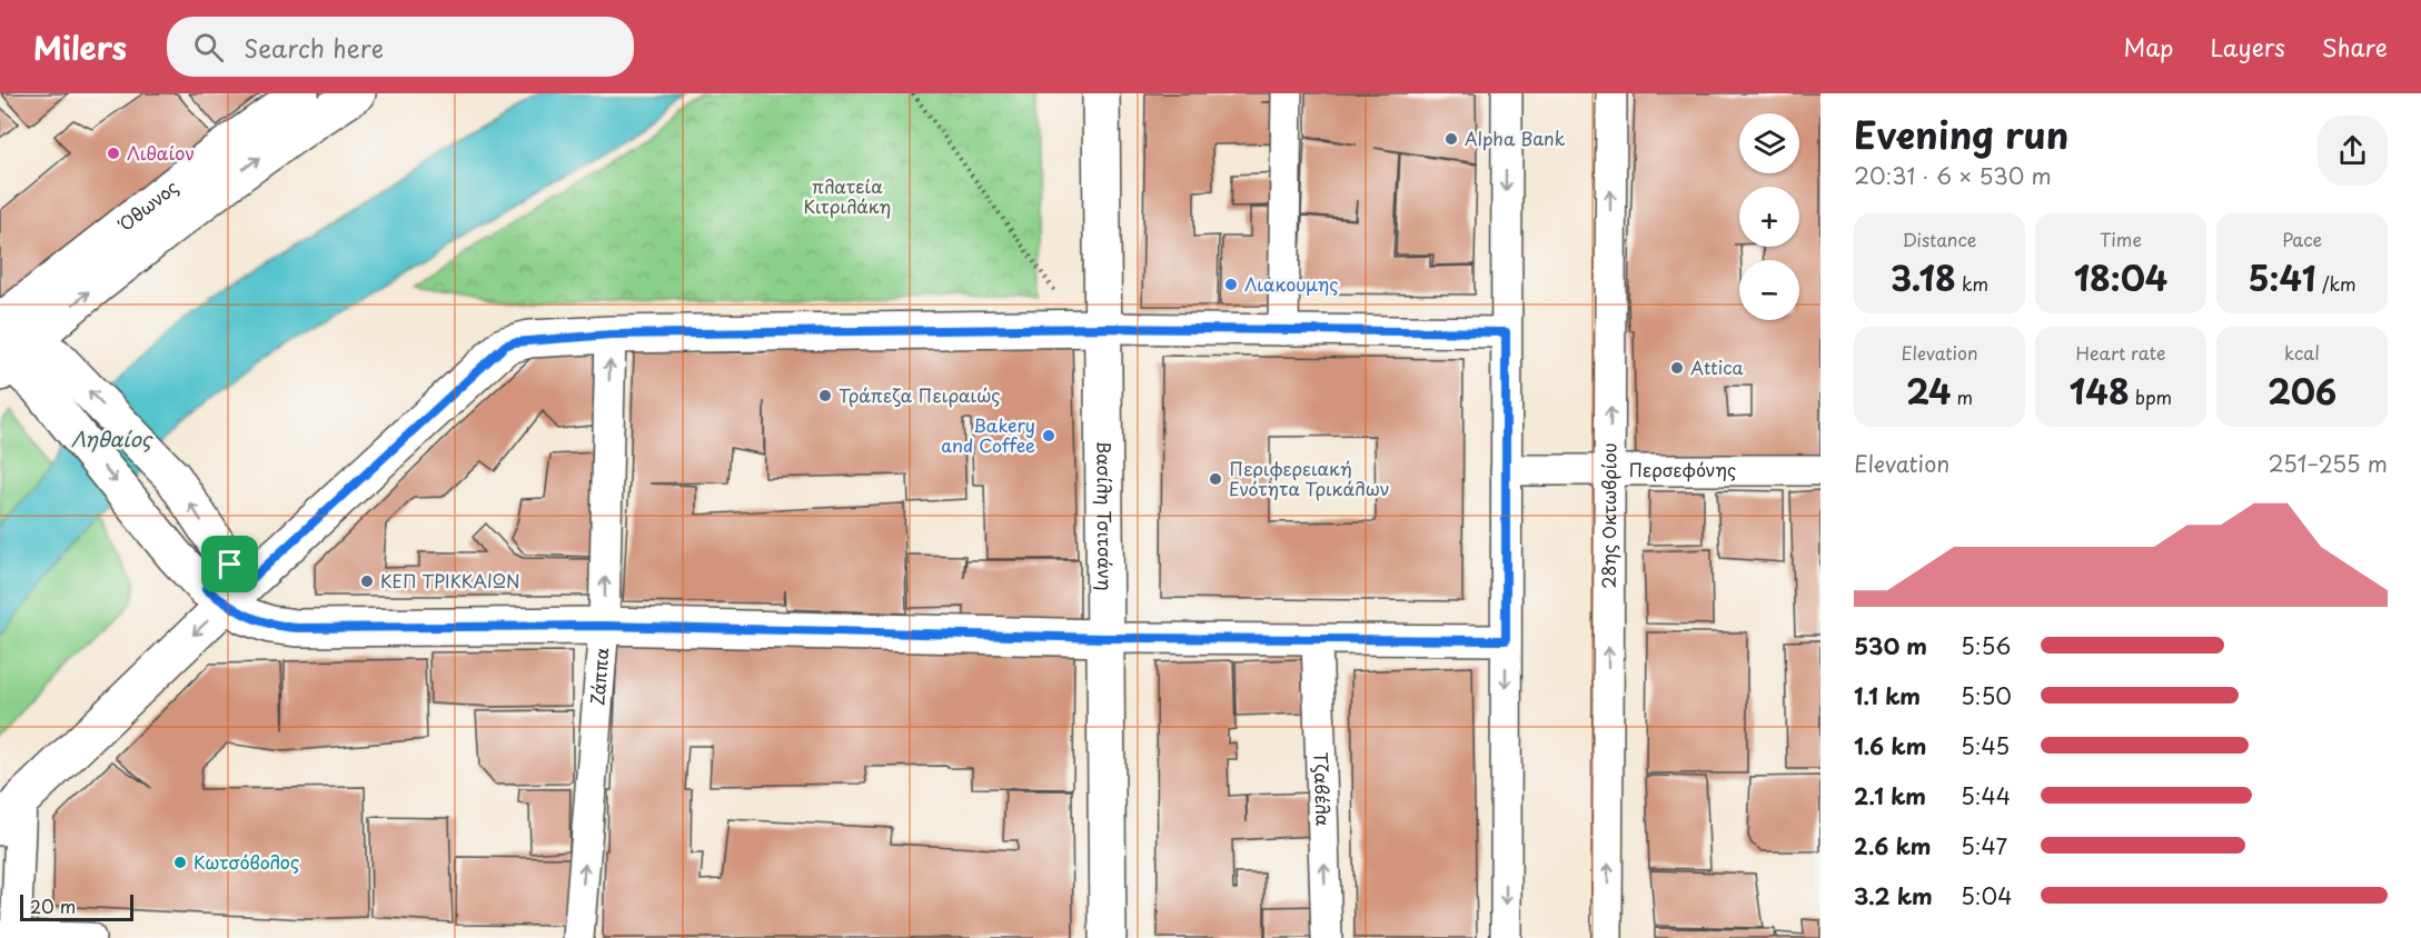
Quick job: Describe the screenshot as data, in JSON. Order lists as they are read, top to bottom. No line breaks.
{"streets":{"street":["Όθωνος","Περσεφόνης","Βασίλη Τσιτσάνη","28ης Οκτωβρίου","Ζάππα","Τζαβέλα"]},"crossings":[["Περσεφόνης","28ης Οκτωβρίου"]],"one_way":["Ζάππα"],"water":["Ληθαίος"],"parks":["πλατεία Κιτριλάκη"],"places":["Alpha Bank","Λιθαίον","Λιακουμης","Attica","Τράπεζα Πειραιώς","Bakery and Coffee","Περιφερειακή Ενότητα Τρικάλων","ΚΕΠ ΤΡΙΚΚΑΙΩΝ","Κωτσόβολος"],"scale_bar":"20 m","page":{"header":"Milers","search":"Search here","nav":["Map","Layers","Share"],"heading":["Evening run","20:31 · 6 × 530 m"],"map_buttons":["+","−"],"stats":[["Distance","3.18 km"],["Time","18:04"],["Pace","5:41 /km"],["Elevation","24 m"],["Heart rate","148 bpm"],["kcal","206"]],"chart":["Elevation","251–255 m"],"list":[{"name":"530 m","note":"5:56"},{"name":"1.1 km","note":"5:50"},{"name":"1.6 km","note":"5:45"},{"name":"2.1 km","note":"5:44"},{"name":"2.6 km","note":"5:47"},{"name":"3.2 km","note":"5:04"}],"scale":"20 m"}}
